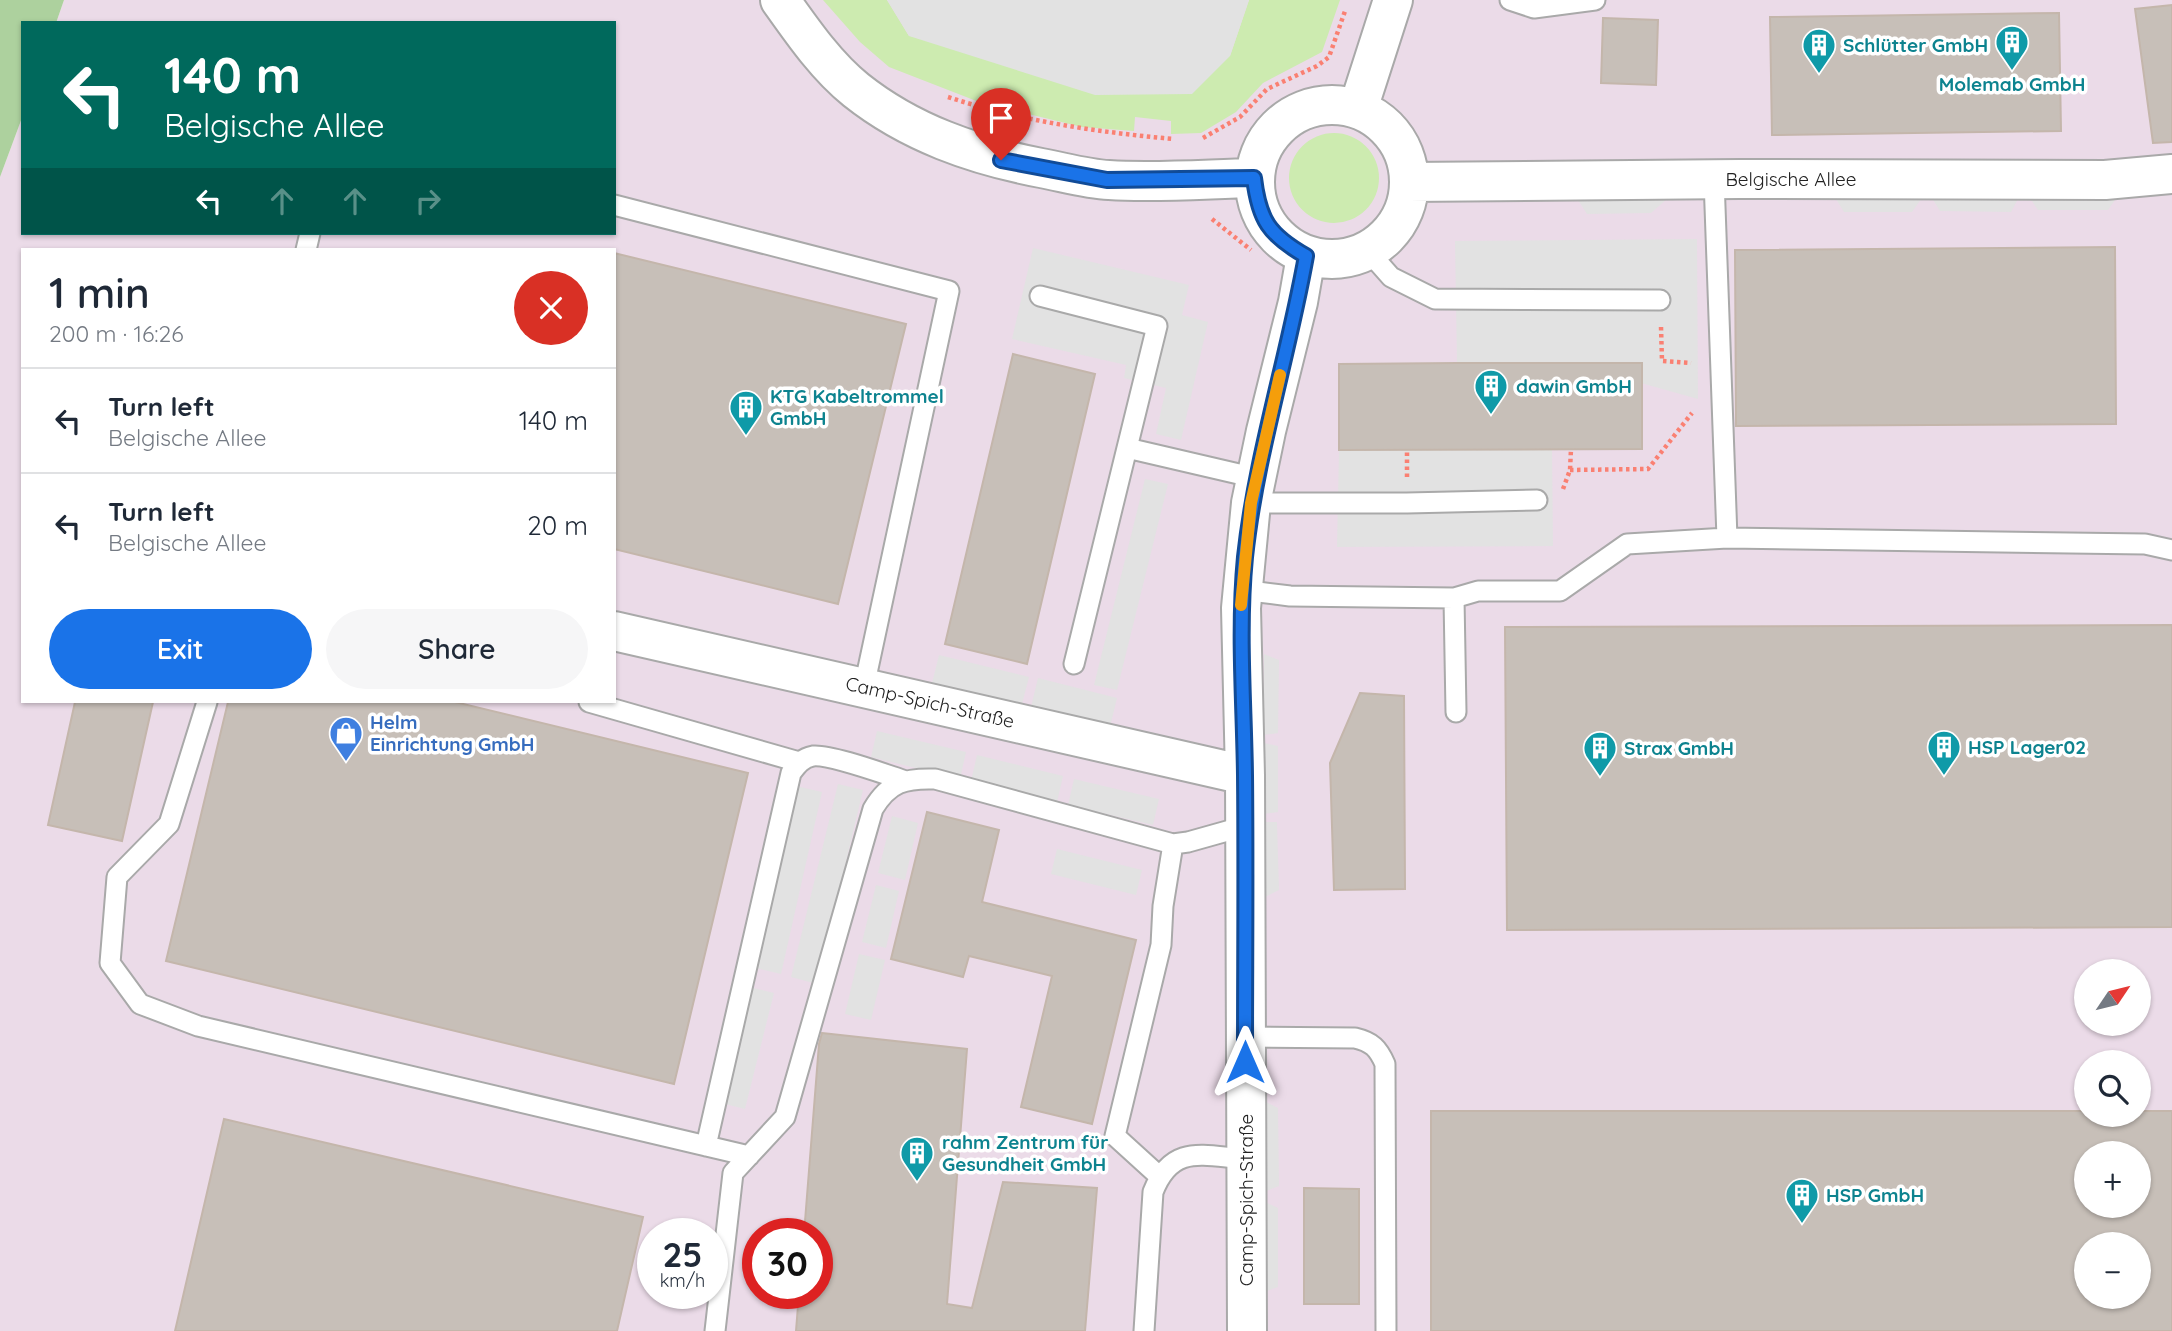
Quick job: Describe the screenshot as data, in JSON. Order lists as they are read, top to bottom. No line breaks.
{"streets":{"street":["Belgische Allee","Camp-Spich-Straße"]},"crossings":[["Belgische Allee","Camp-Spich-Straße"]],"places":{"building":["Molemab GmbH","Schlütter GmbH","dawin GmbH","KTG Kabeltrommel GmbH","HSP Lager02","Strax GmbH","rahm Zentrum für Gesundheit GmbH","HSP GmbH"],"shop":["Helm Einrichtung GmbH"]},"north":"top right","page":{"turn":["140 m","Belgische Allee"],"heading":["1 min","200 m · 16:26"],"list":[{"name":"Turn left","note":"Belgische Allee","value":"140 m"},{"name":"Turn left","note":"Belgische Allee","value":"20 m"}],"buttons":["Exit","Share"],"map_buttons":["+","−"],"speed":"25 km/h","limit":"30"}}
